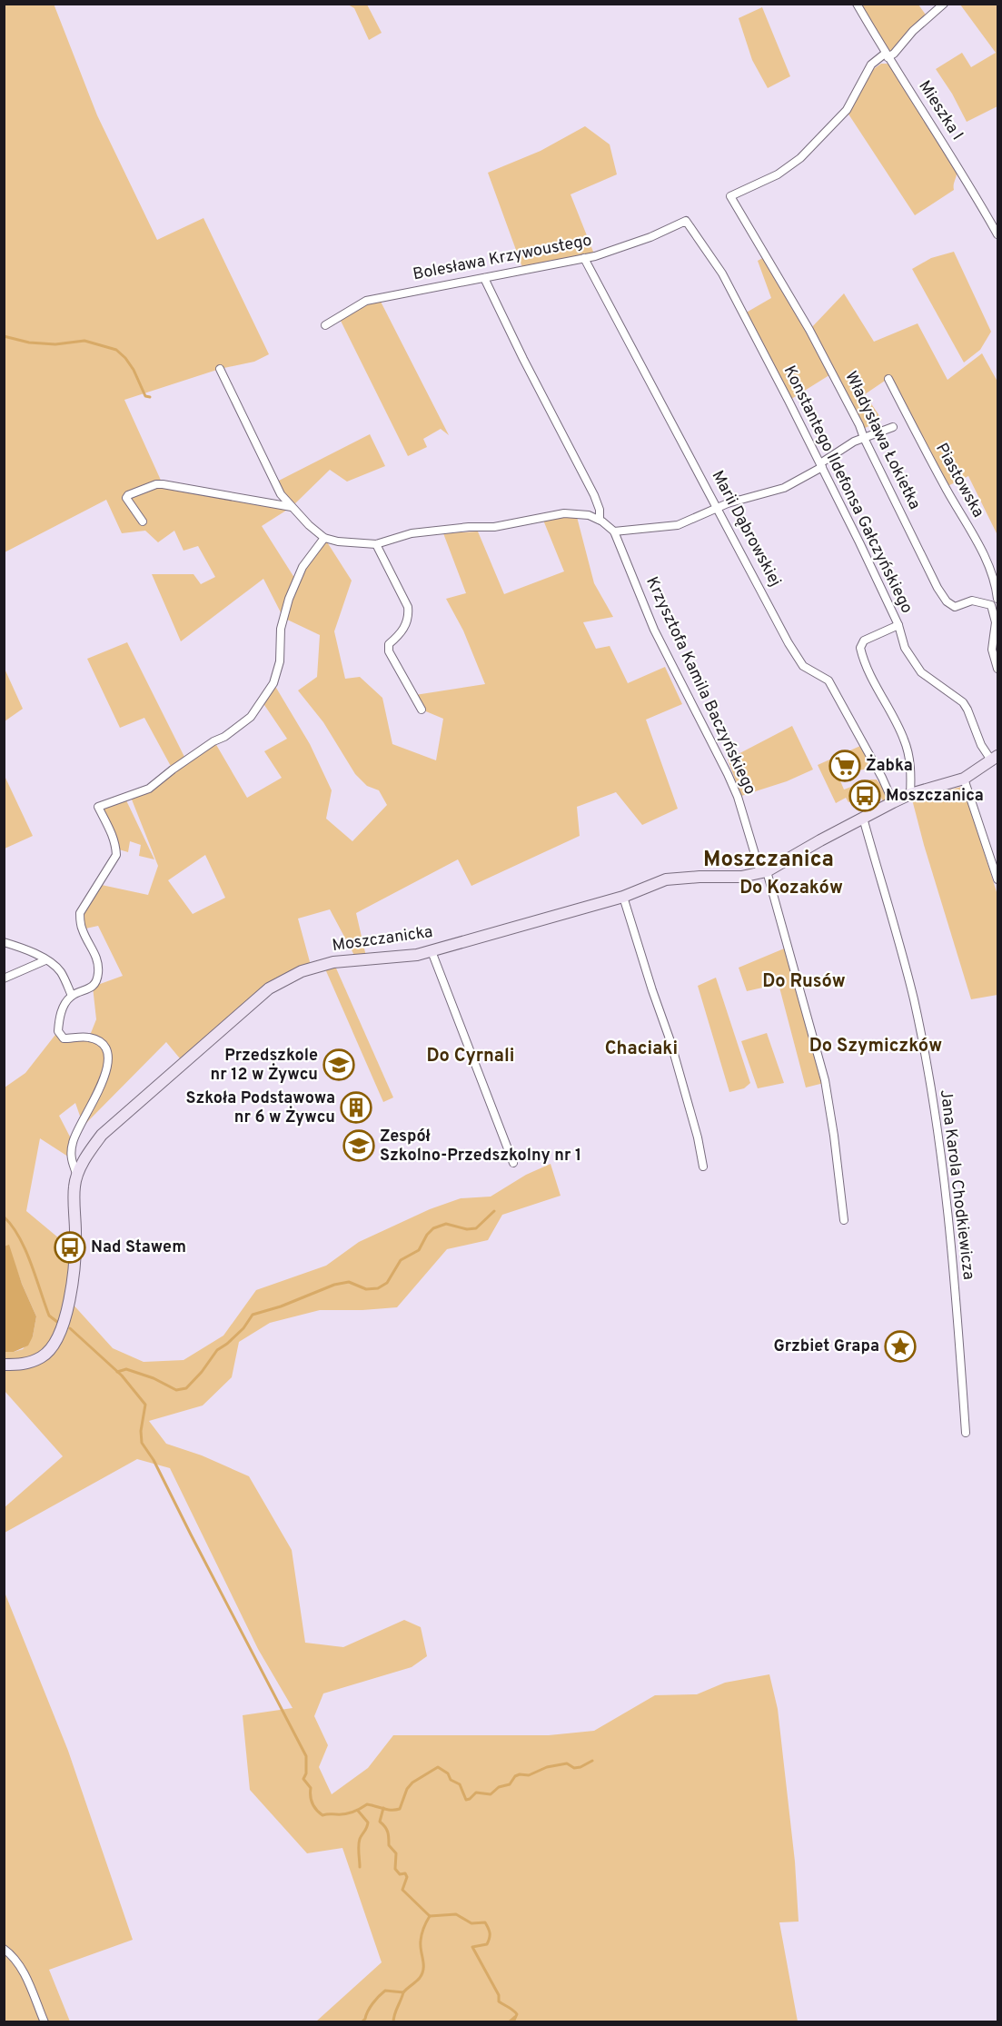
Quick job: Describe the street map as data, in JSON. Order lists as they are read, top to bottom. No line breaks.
{"streets":{"street":["Mieszka I","Bolesława Krzywoustego","Władysława Łokietka","Piastowska","Konstantego Ildefonsa Gałczyńskiego","Marii Dąbrowskiej","Krzysztofa Kamila Baczyńskiego","Moszczanicka","Jana Karola Chodkiewicza"]},"crossings":[["Mieszka I","Władysława Łokietka"],["Bolesława Krzywoustego","Konstantego Ildefonsa Gałczyńskiego"],["Bolesława Krzywoustego","Marii Dąbrowskiej"],["Władysława Łokietka","Piastowska"],["Konstantego Ildefonsa Gałczyńskiego","Moszczanicka"],["Marii Dąbrowskiej","Moszczanicka"],["Krzysztofa Kamila Baczyńskiego","Moszczanicka"],["Moszczanicka","Jana Karola Chodkiewicza"]],"districts":["Moszczanica","Do Kozaków","Do Rusów","Do Szymiczków","Chaciaki","Do Cyrnali"],"places":{"supermarket":["Żabka"],"bus stop":["Moszczanica","Nad Stawem"],"school or university":["Przedszkole nr 12 w Żywcu","Zespół Szkolno-Przedszkolny nr 1"],"building":["Szkoła Podstawowa nr 6 w Żywcu"],"place":["Grzbiet Grapa"]}}
